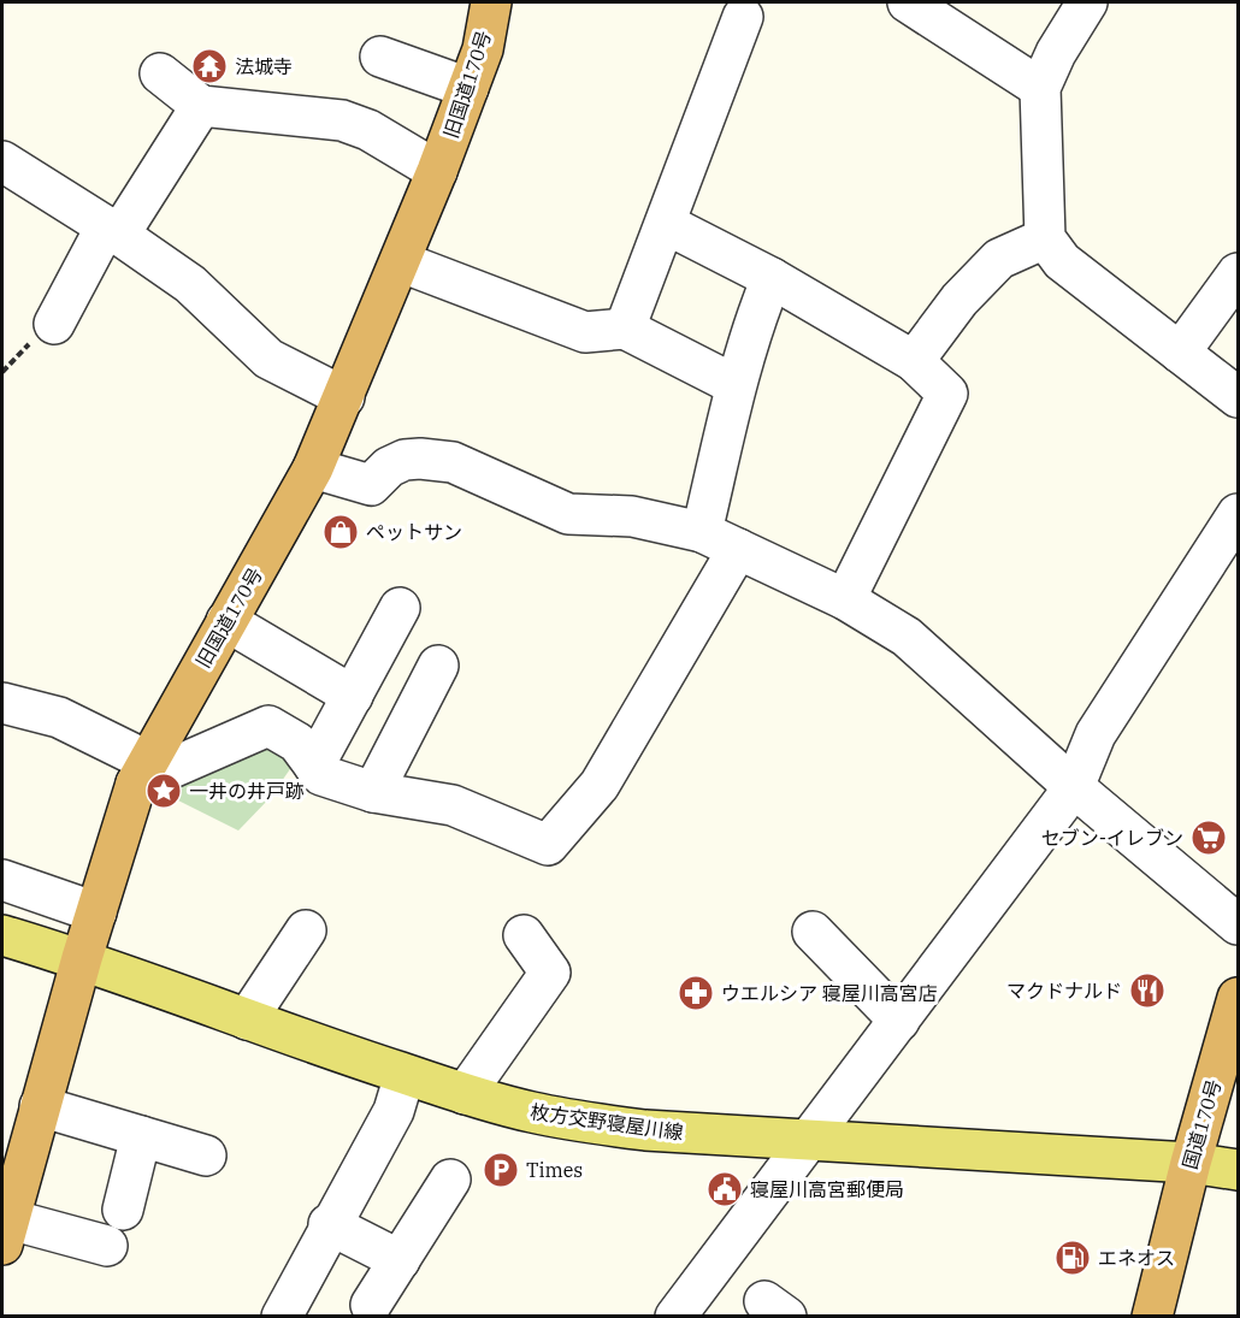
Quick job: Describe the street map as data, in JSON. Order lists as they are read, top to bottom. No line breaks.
{"streets":{"highway":["旧国道170号","国道170号"],"main road":["枚方交野寝屋川線"]},"crossings":[["旧国道170号","枚方交野寝屋川線"],["枚方交野寝屋川線","国道170号"]],"places":{"temple":["法城寺"],"shop":["ペットサン"],"place":["一井の井戸跡"],"supermarket":["セブン-イレブン"],"restaurant":["マクドナルド"],"pharmacy":["ウエルシア 寝屋川高宮店"],"parking":["Times"],"public building":["寝屋川高宮郵便局"],"fuel station":["エネオス"]}}
